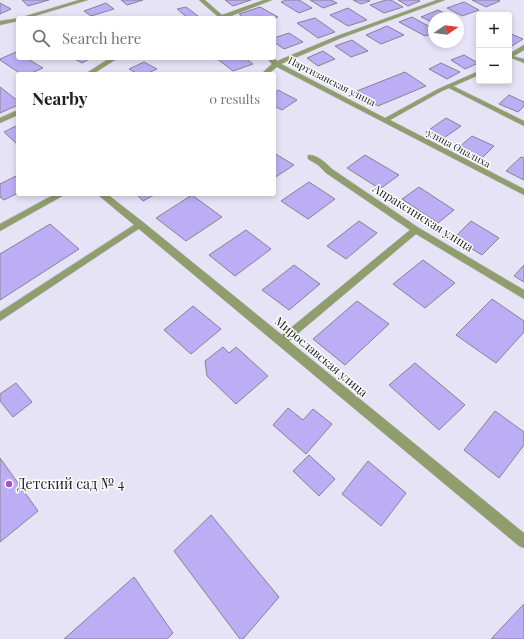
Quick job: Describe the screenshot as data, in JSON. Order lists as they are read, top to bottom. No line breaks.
{"streets":{"street":["Партизанская улица","улица Опалиха","Апраксинская улица","Мирославская улица"]},"crossings":[["Партизанская улица","улица Опалиха"]],"places":["Детский сад № 4"],"north":"right","page":{"map_buttons":["+","−"],"search":"Search here","heading":["Nearby","0 results"]}}
